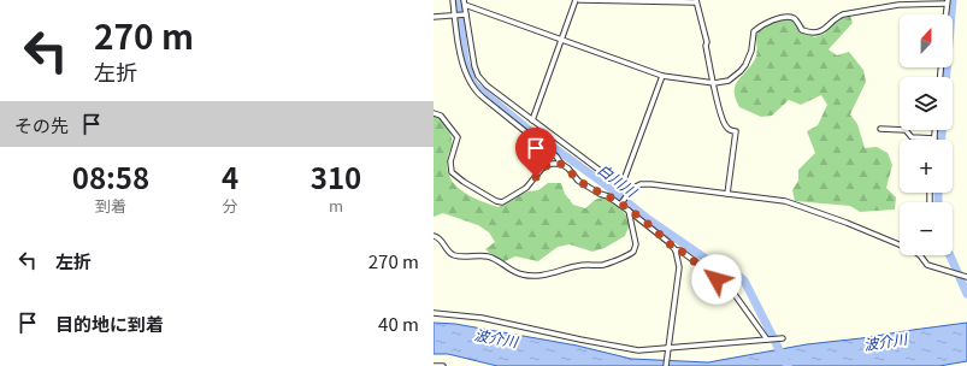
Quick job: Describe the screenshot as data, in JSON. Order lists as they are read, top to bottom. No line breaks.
{"water":["白川川","波介川"],"north":"top","page":{"turn":["270 m","左折"],"map_buttons":["+","−"],"then":"その先","eta":["08:58","到着","4","分","310","m"],"list":[{"name":"左折","value":"270 m"},{"name":"目的地に到着","value":"40 m"}]}}
